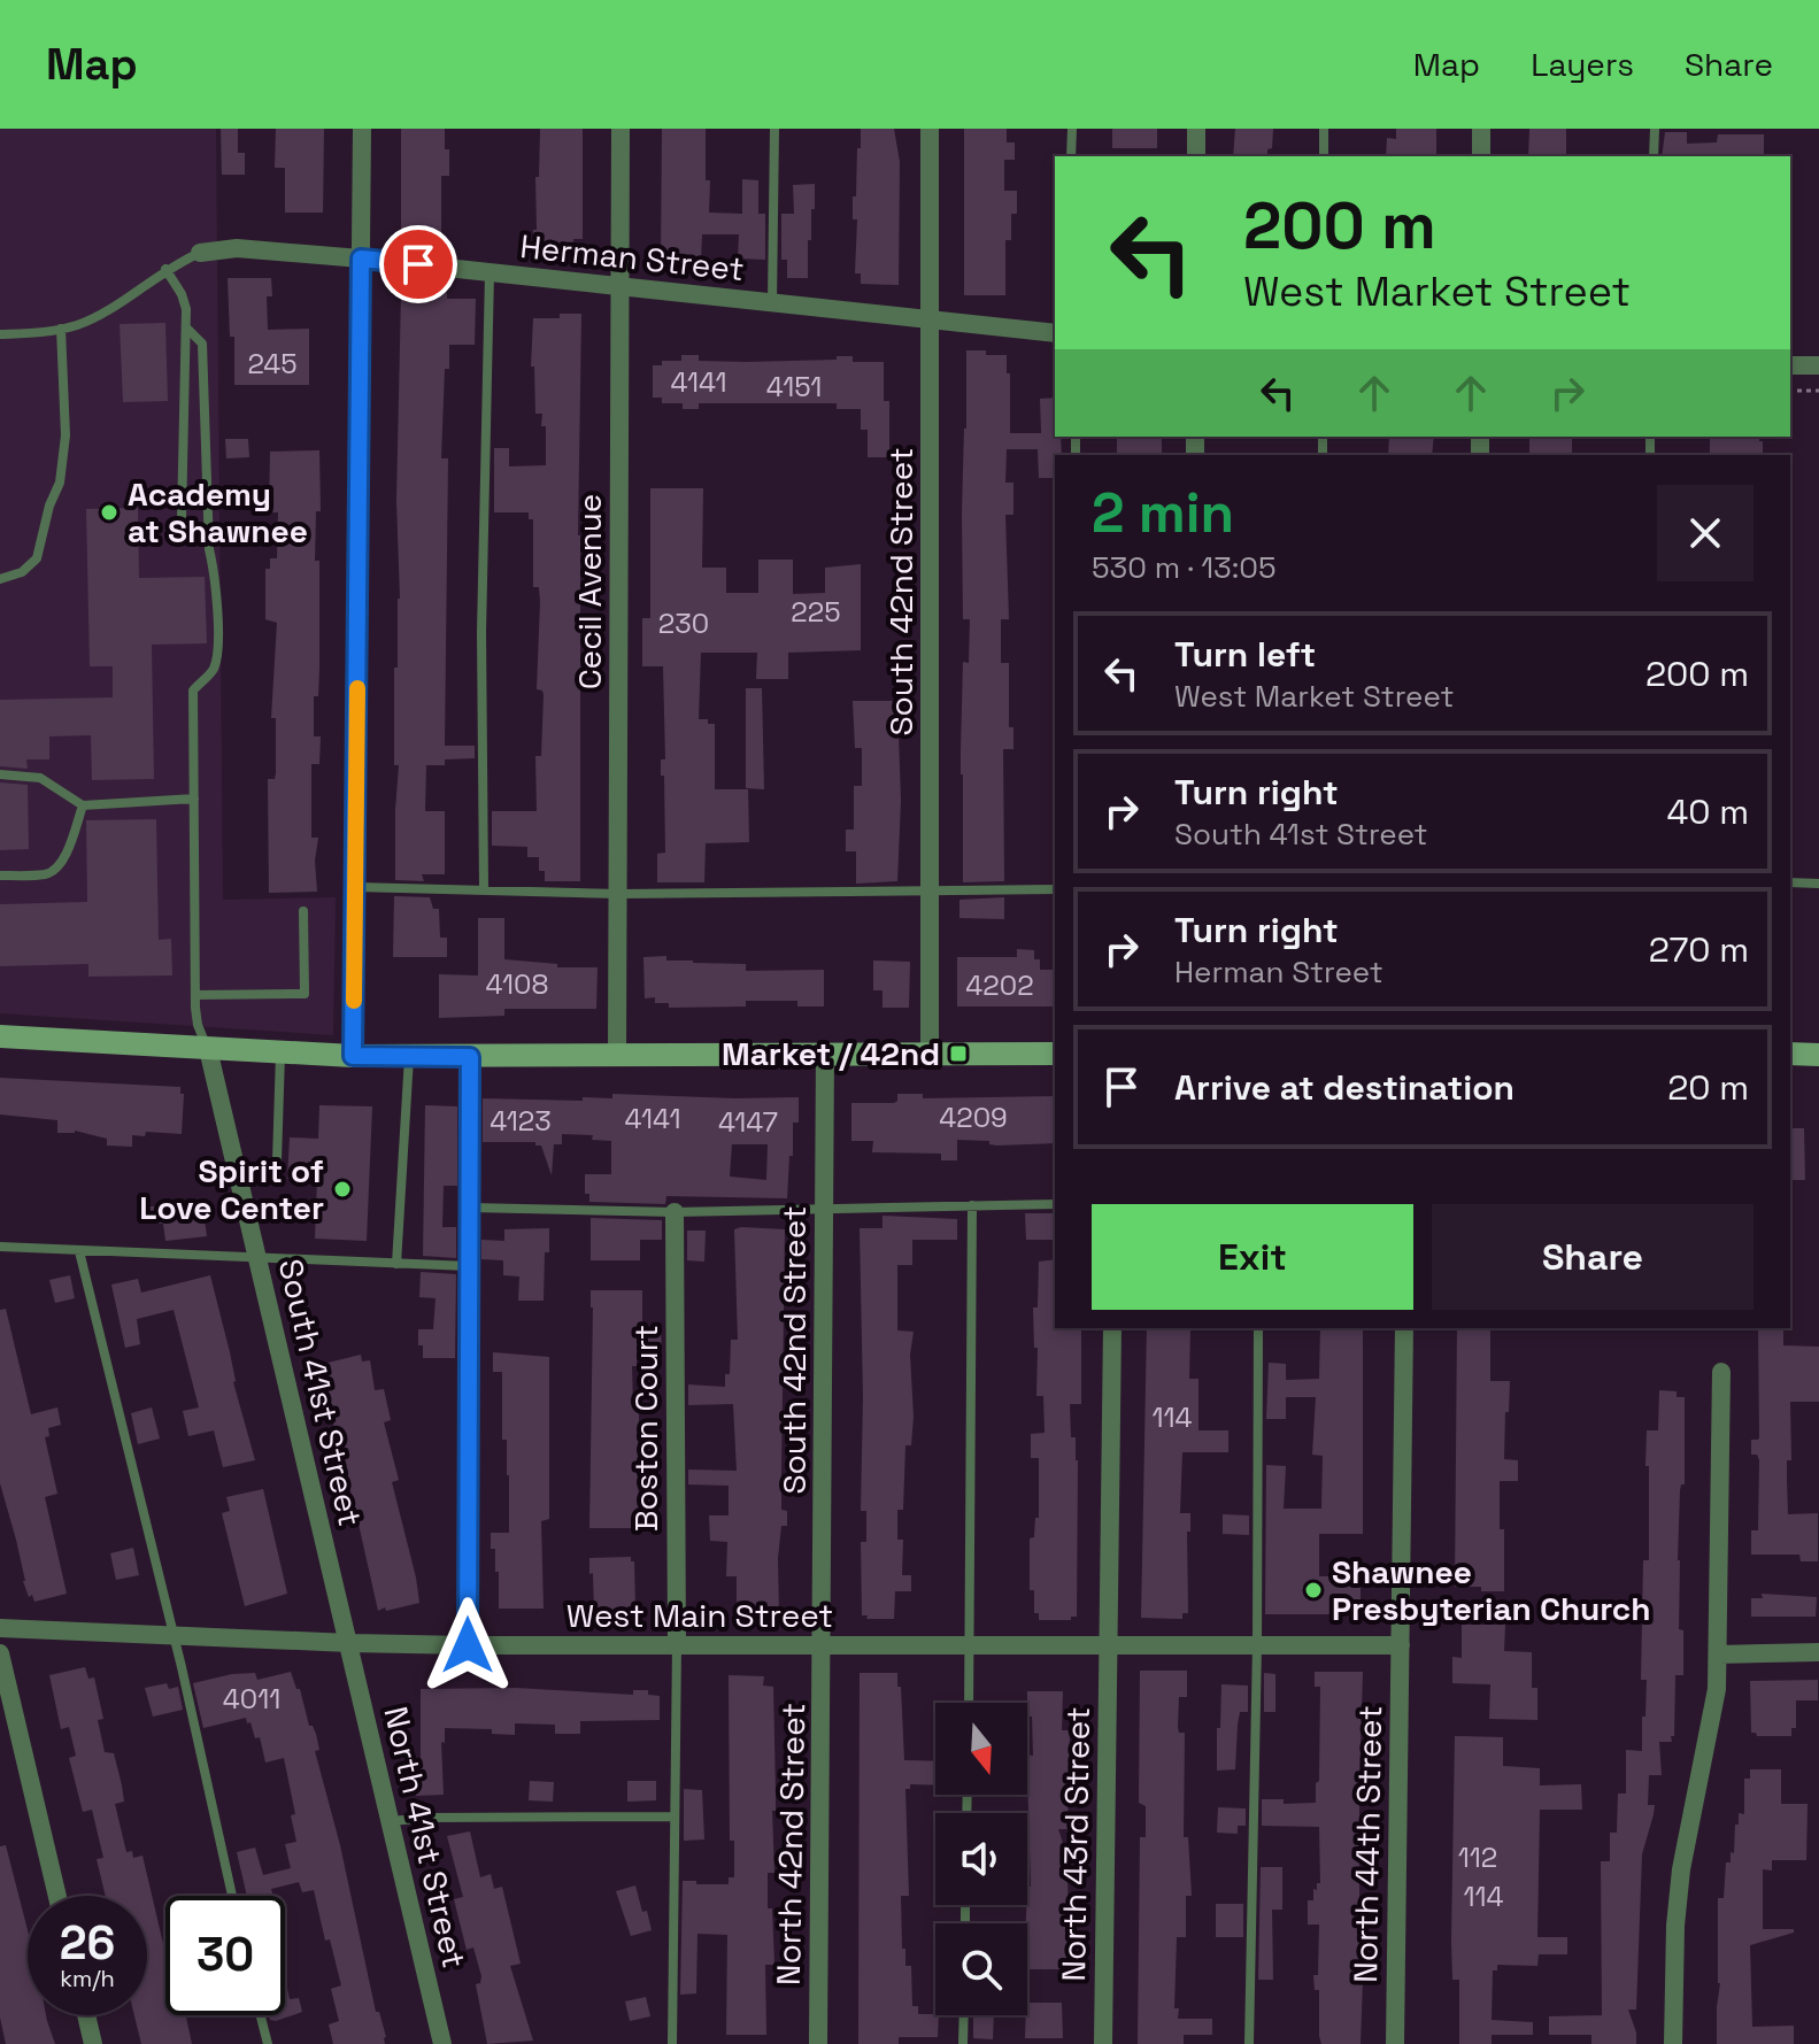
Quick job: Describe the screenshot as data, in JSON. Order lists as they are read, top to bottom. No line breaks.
{"streets":{"street":["Herman Street","Cecil Avenue","South 42nd Street","South 41st Street","Boston Court","West Main Street","North 41st Street","North 42nd Street","North 43rd Street","North 44th Street"]},"crossings":[["Herman Street","Cecil Avenue"],["Herman Street","South 42nd Street"],["South 42nd Street","West Main Street"],["South 42nd Street","North 42nd Street"],["South 41st Street","West Main Street"],["South 41st Street","North 41st Street"],["Boston Court","West Main Street"],["West Main Street","North 41st Street"],["West Main Street","North 42nd Street"],["West Main Street","North 43rd Street"],["West Main Street","North 44th Street"]],"places":{"other":["Academy at Shawnee","Spirit of Love Center","Shawnee Presbyterian Church"],"transit":["Market / 42nd"]},"house_numbers":["245","4141","4151","225","230","4108","4202","4209","4141","4123","4147","114","4011","112","114"],"north":"bottom","page":{"header":"Map","nav":["Map","Layers","Share"],"turn":["200 m","West Market Street"],"heading":["2 min","530 m · 13:05"],"list":[{"name":"Turn left","note":"West Market Street","value":"200 m"},{"name":"Turn right","note":"South 41st Street","value":"40 m"},{"name":"Turn right","note":"Herman Street","value":"270 m"},{"name":"Arrive at destination","value":"20 m"}],"buttons":["Exit","Share"],"speed":"26 km/h","limit":"30"}}
